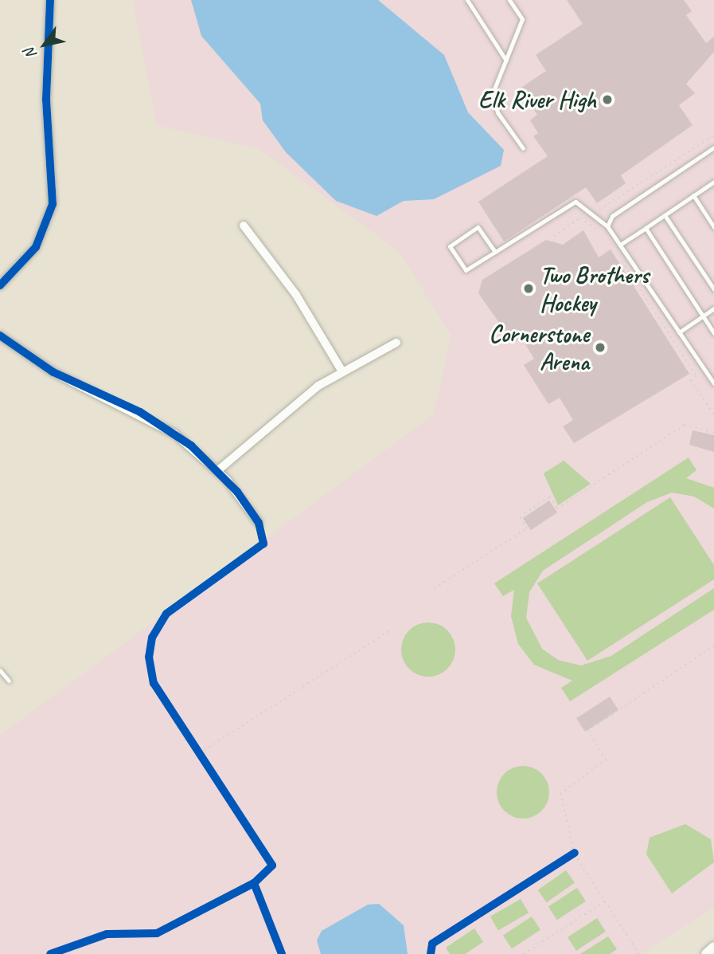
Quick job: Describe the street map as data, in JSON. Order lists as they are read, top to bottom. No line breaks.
{"places":["Elk River High","Two Brothers Hockey","Cornerstone Arena"],"north":"bottom left"}
